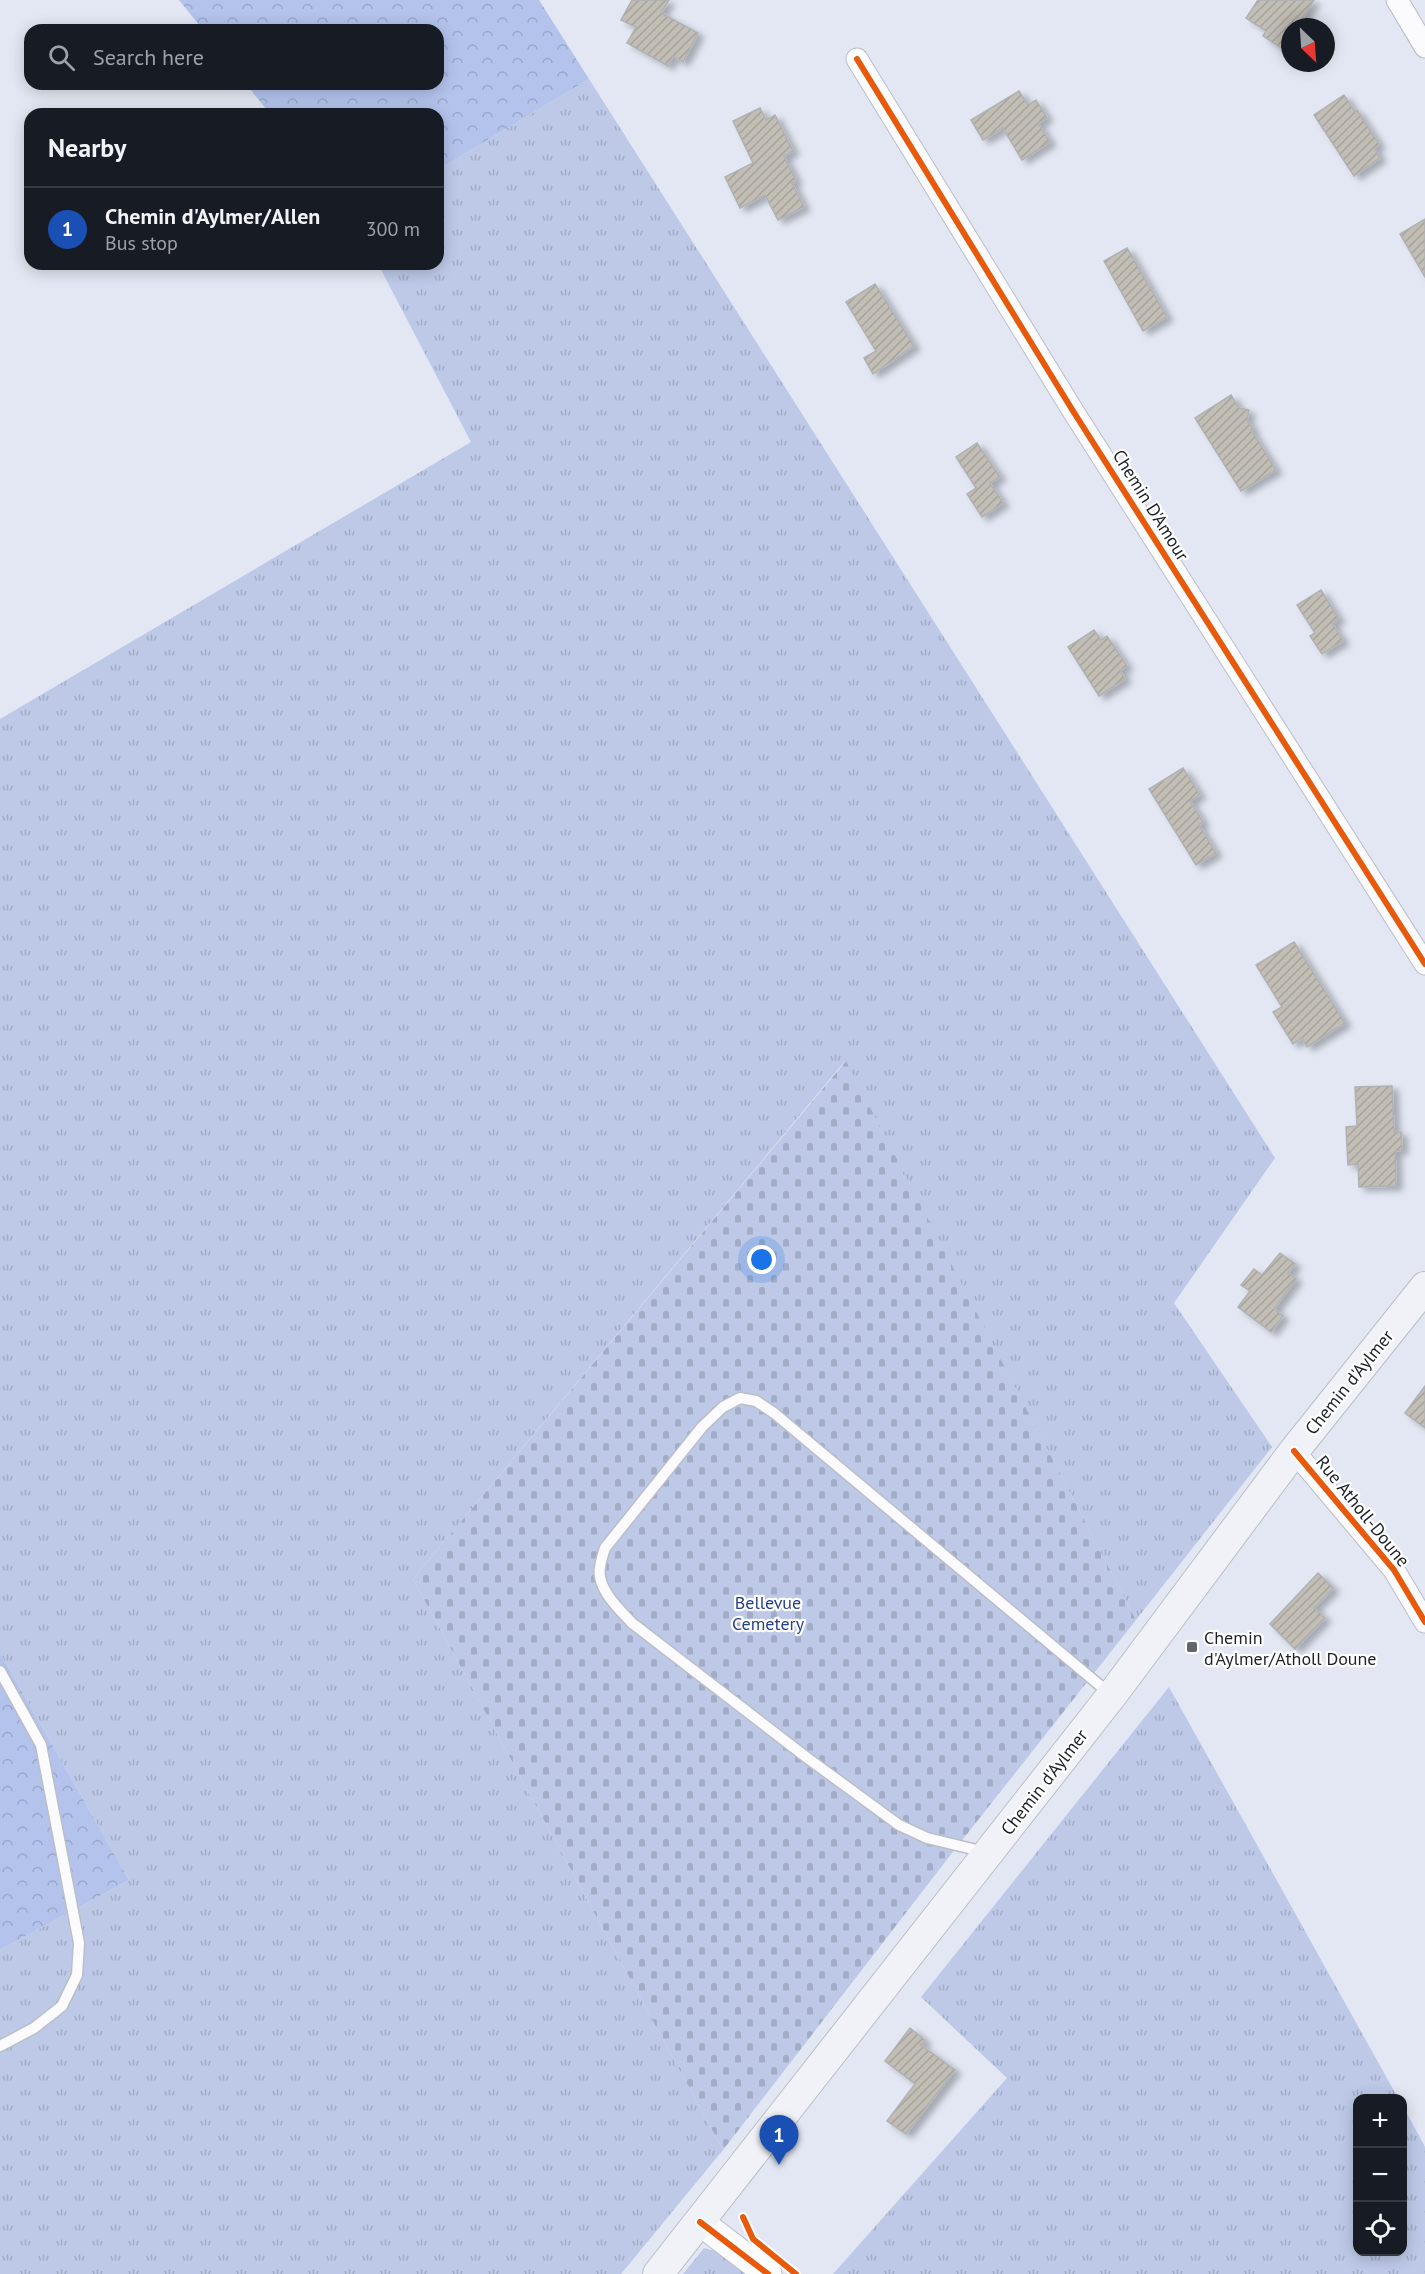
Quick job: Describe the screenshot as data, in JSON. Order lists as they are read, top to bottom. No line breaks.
{"streets":{"main road":["Chemin d'Aylmer"],"street":["Chemin D'Amour","Rue Atholl-Doune"]},"crossings":[["Chemin d'Aylmer","Rue Atholl-Doune"]],"parks":["Bellevue Cemetery"],"places":{"transit":["Chemin d'Aylmer/Atholl Doune"]},"north":"bottom right","page":{"search":"Search here","heading":"Nearby","list":[{"mark":"1","name":"Chemin d'Aylmer/Allen","note":"Bus stop","value":"300 m"}],"map_buttons":["+","−"],"pins":"1"}}
